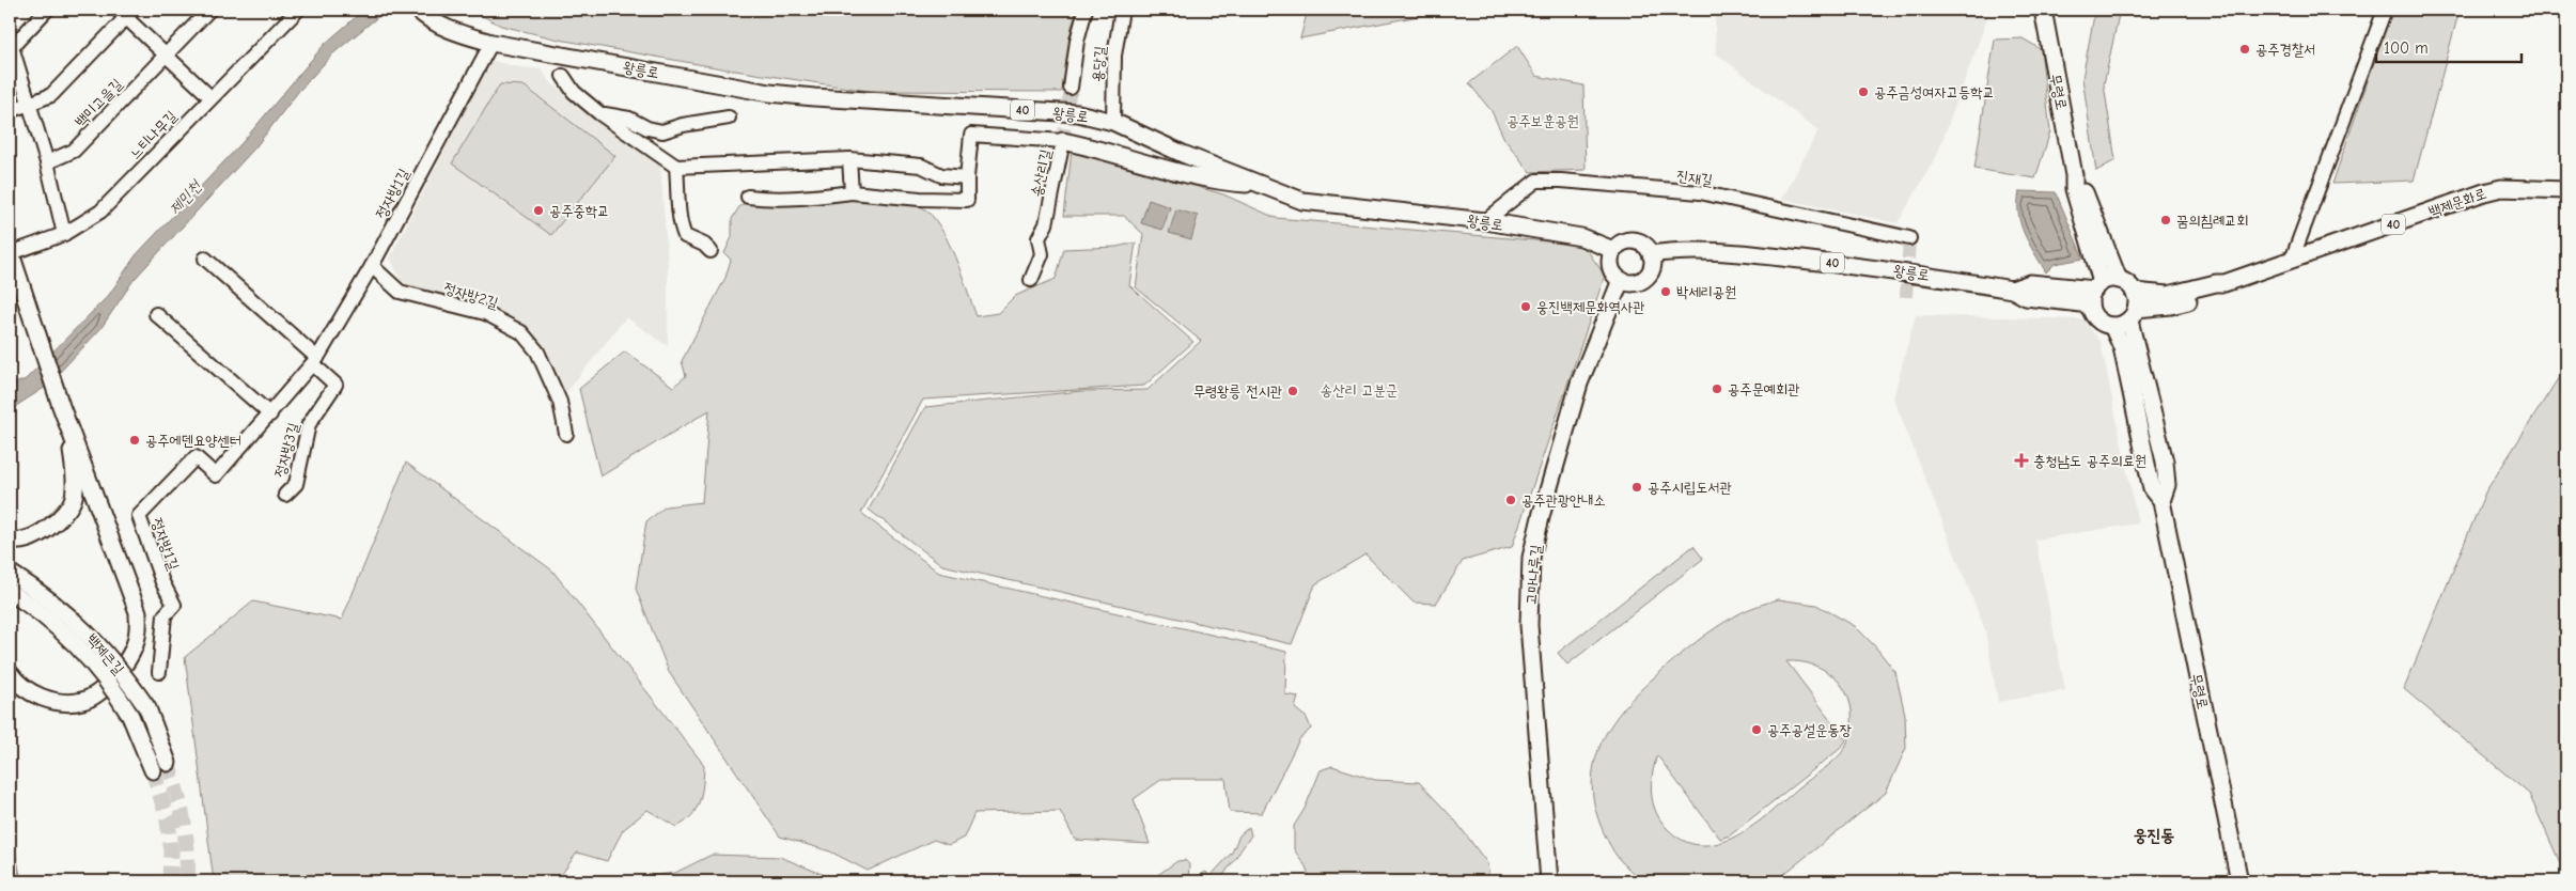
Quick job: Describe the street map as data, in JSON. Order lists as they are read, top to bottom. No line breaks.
{"streets":{"main road":["왕릉로","무령로","40","백제문화로","고마나루길","백제큰길"],"street":["용당길","백미고을길","느티나무길","송산리길","진재길","정자방1길","정자방2길","정자방3길"]},"crossings":[["용당길","왕릉로"],["왕릉로","무령로"],["왕릉로","40"],["왕릉로","진재길"],["왕릉로","정자방1길"],["왕릉로","백제문화로"],["왕릉로","고마나루길"],["무령로","40"],["무령로","백제문화로"],["40","백제문화로"],["정자방1길","정자방2길"],["정자방1길","정자방3길"]],"districts":["웅진동"],"water":["제민천"],"parks":["공주보훈공원","송산리 고분군"],"places":{"other":["공주경찰서","공주금성여자고등학교","공주중학교","꿈의침례교회","박세리공원","웅진백제문화역사관","공주문예회관","무령왕릉 전시관","공주에덴요양센터","공주시립도서관","공주관광안내소","공주공설운동장"],"health":["충청남도 공주의료원"]},"scale_bar":"100 m"}
